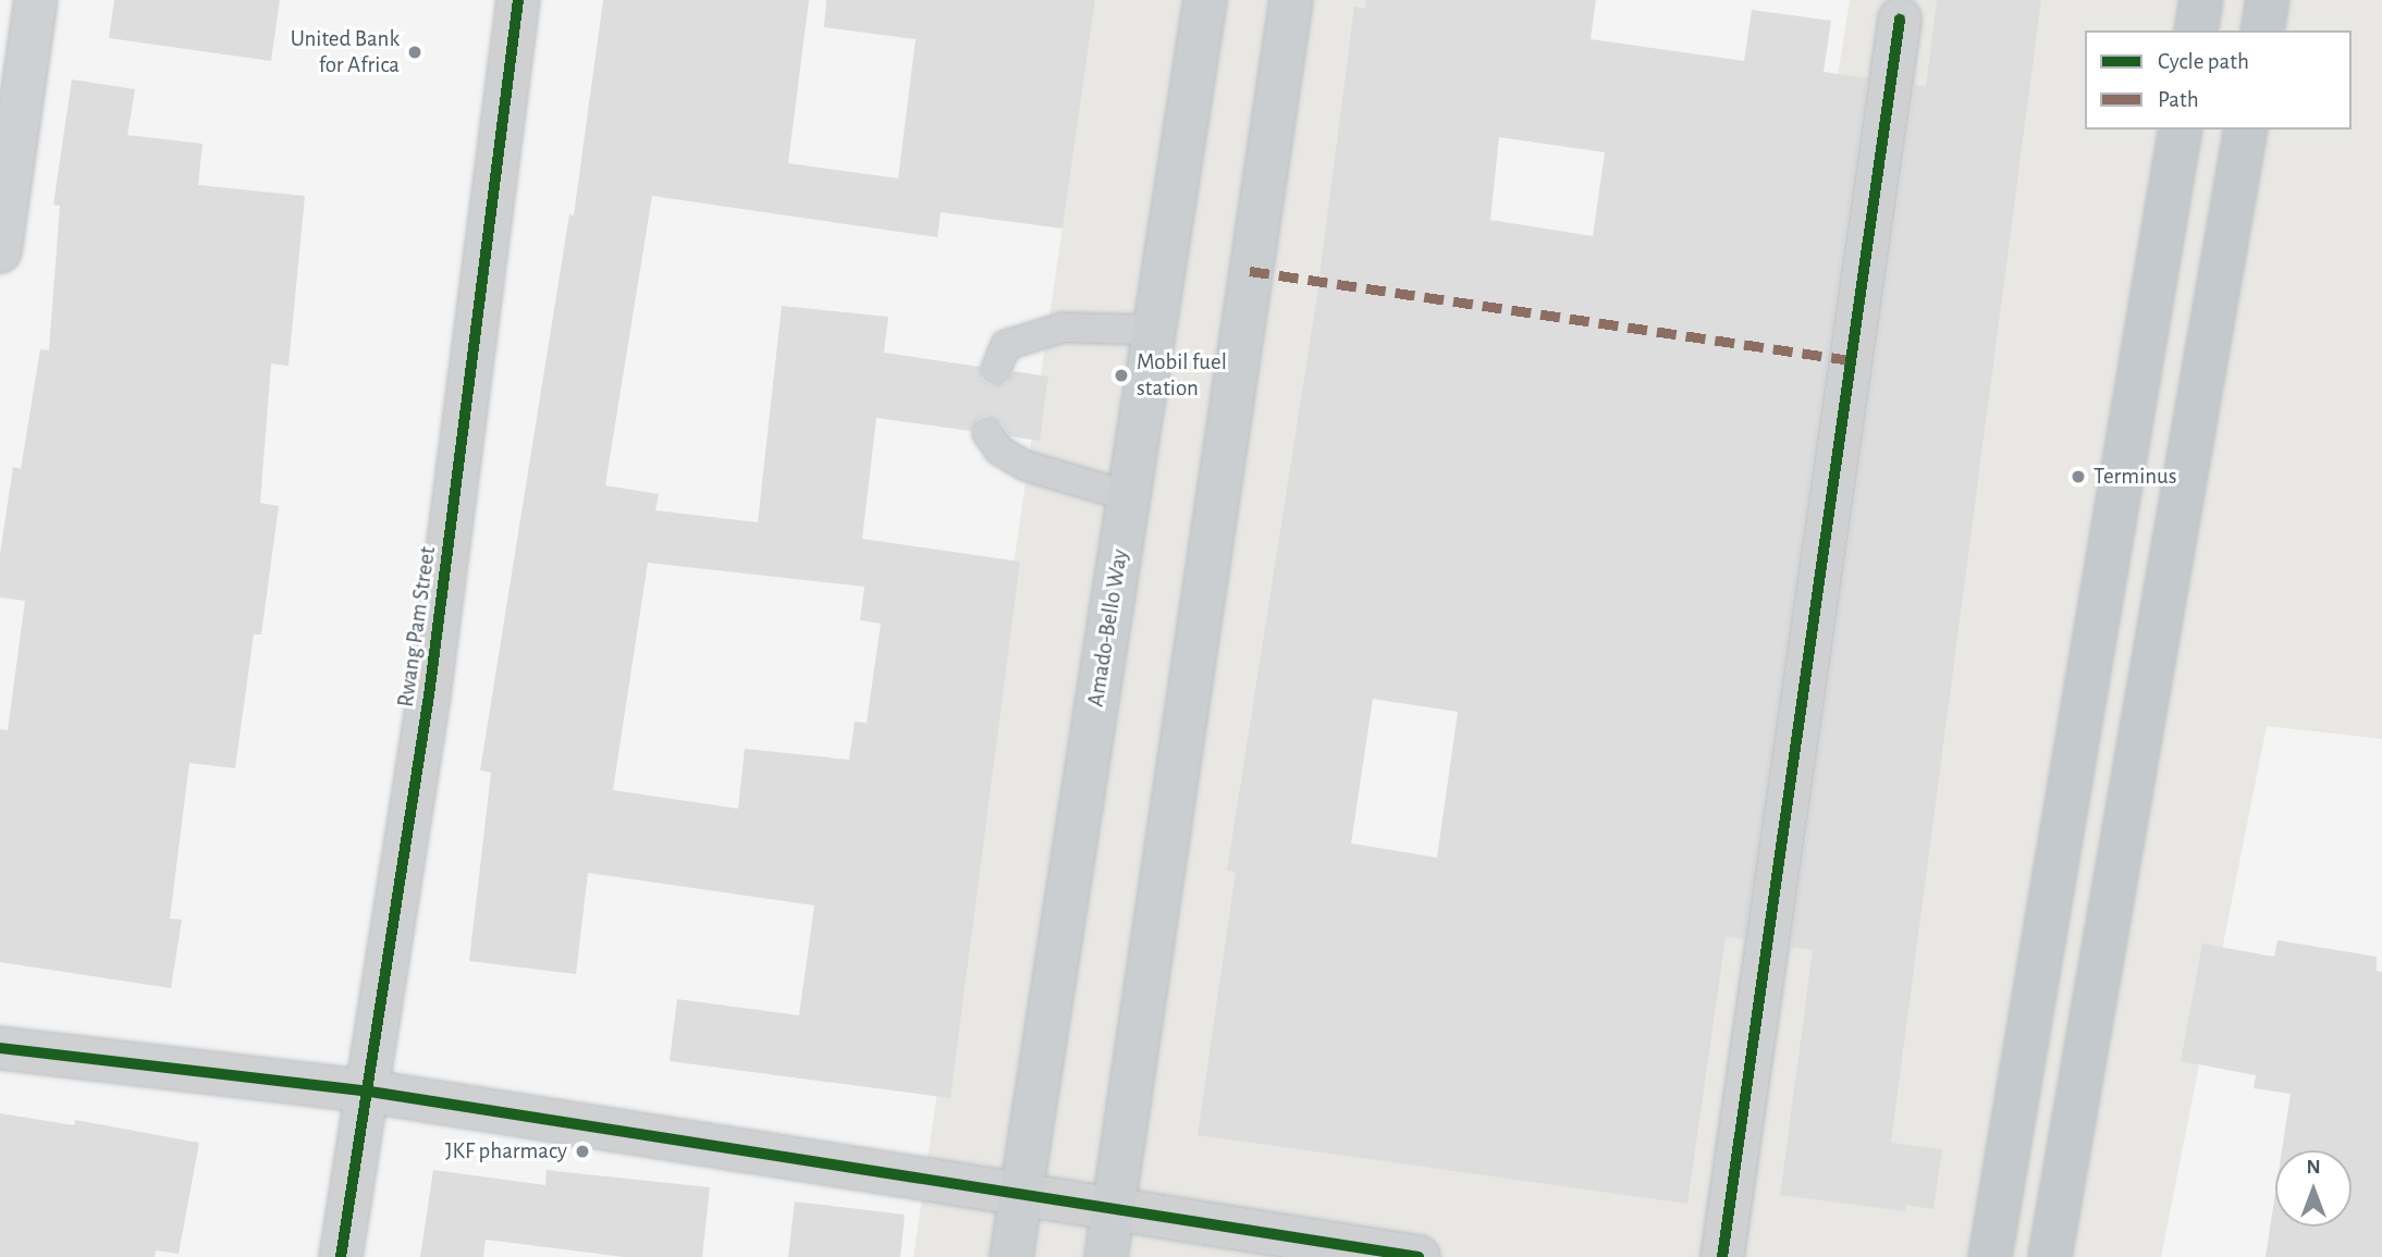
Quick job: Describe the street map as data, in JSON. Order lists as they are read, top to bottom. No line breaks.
{"streets":{"main road":["Amado-Bello Way"],"street":["Rwang Pam Street"]},"places":["United Bank for Africa","Mobil fuel station","Terminus","JKF pharmacy"],"legend":["Cycle path","Path"],"north":"top"}
